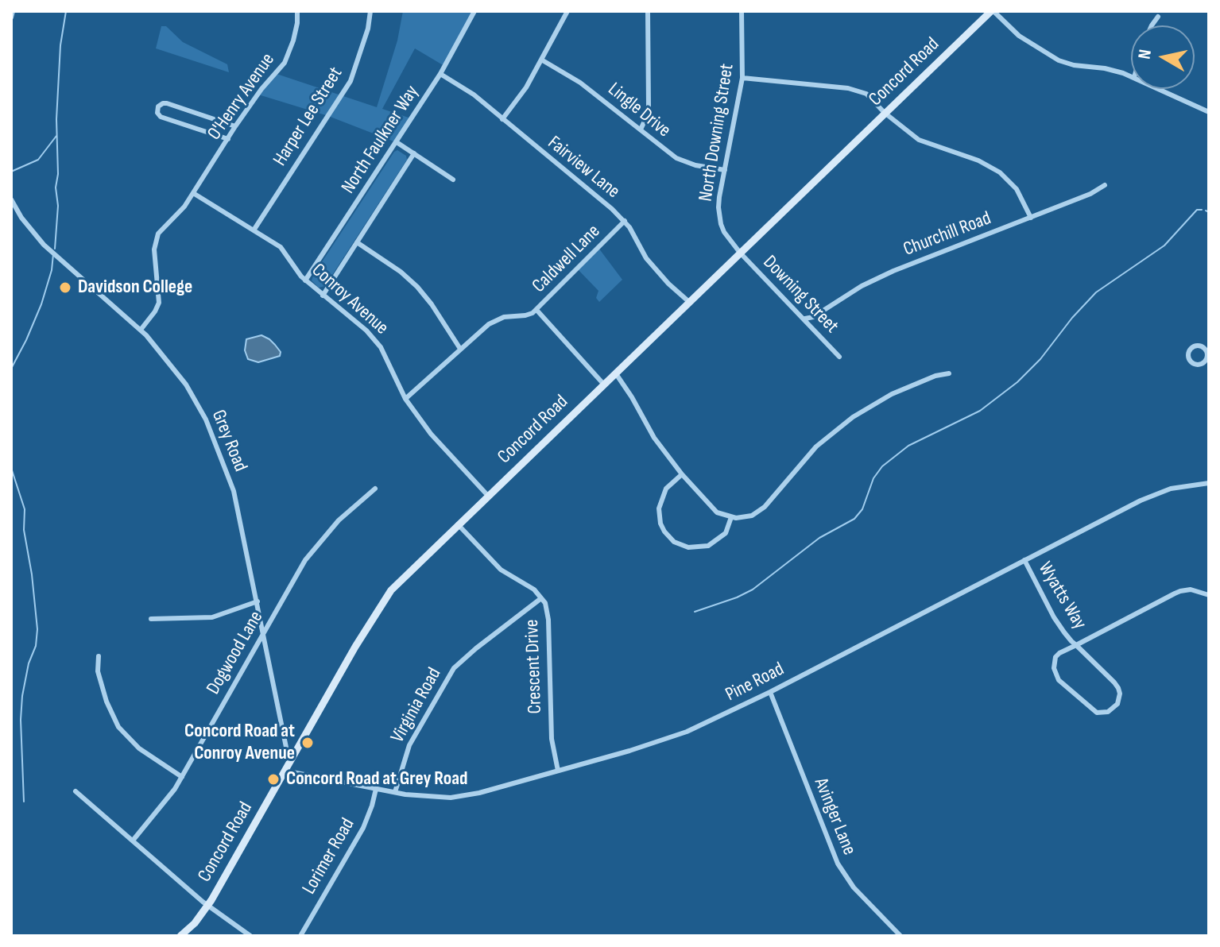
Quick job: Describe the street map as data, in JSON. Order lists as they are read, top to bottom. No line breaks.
{"streets":{"main road":["Concord Road"],"street":["O'Henry Avenue","Lingle Drive","Harper Lee Street","North Downing Street","North Faulkner Way","Fairview Lane","Churchill Road","Caldwell Lane","Downing Street","Conroy Avenue","Grey Road","Wyatts Way","Dogwood Lane","Crescent Drive","Pine Road","Virginia Road","Avinger Lane","Lorimer Road"]},"crossings":[["Concord Road","North Downing Street"],["Concord Road","Fairview Lane"],["Concord Road","Downing Street"],["Concord Road","Conroy Avenue"],["Concord Road","Grey Road"],["Concord Road","Crescent Drive"],["Concord Road","Pine Road"],["O'Henry Avenue","Conroy Avenue"],["O'Henry Avenue","Grey Road"],["Lingle Drive","North Downing Street"],["Harper Lee Street","Conroy Avenue"],["North Downing Street","Downing Street"],["North Faulkner Way","Fairview Lane"],["North Faulkner Way","Conroy Avenue"],["Fairview Lane","Caldwell Lane"],["Churchill Road","Downing Street"],["Caldwell Lane","Conroy Avenue"],["Grey Road","Dogwood Lane"],["Grey Road","Pine Road"],["Wyatts Way","Pine Road"],["Crescent Drive","Pine Road"],["Crescent Drive","Virginia Road"],["Pine Road","Virginia Road"],["Pine Road","Avinger Lane"],["Pine Road","Lorimer Road"]],"places":["Davidson College","Concord Road at Conroy Avenue","Concord Road at Grey Road"],"north":"left"}
